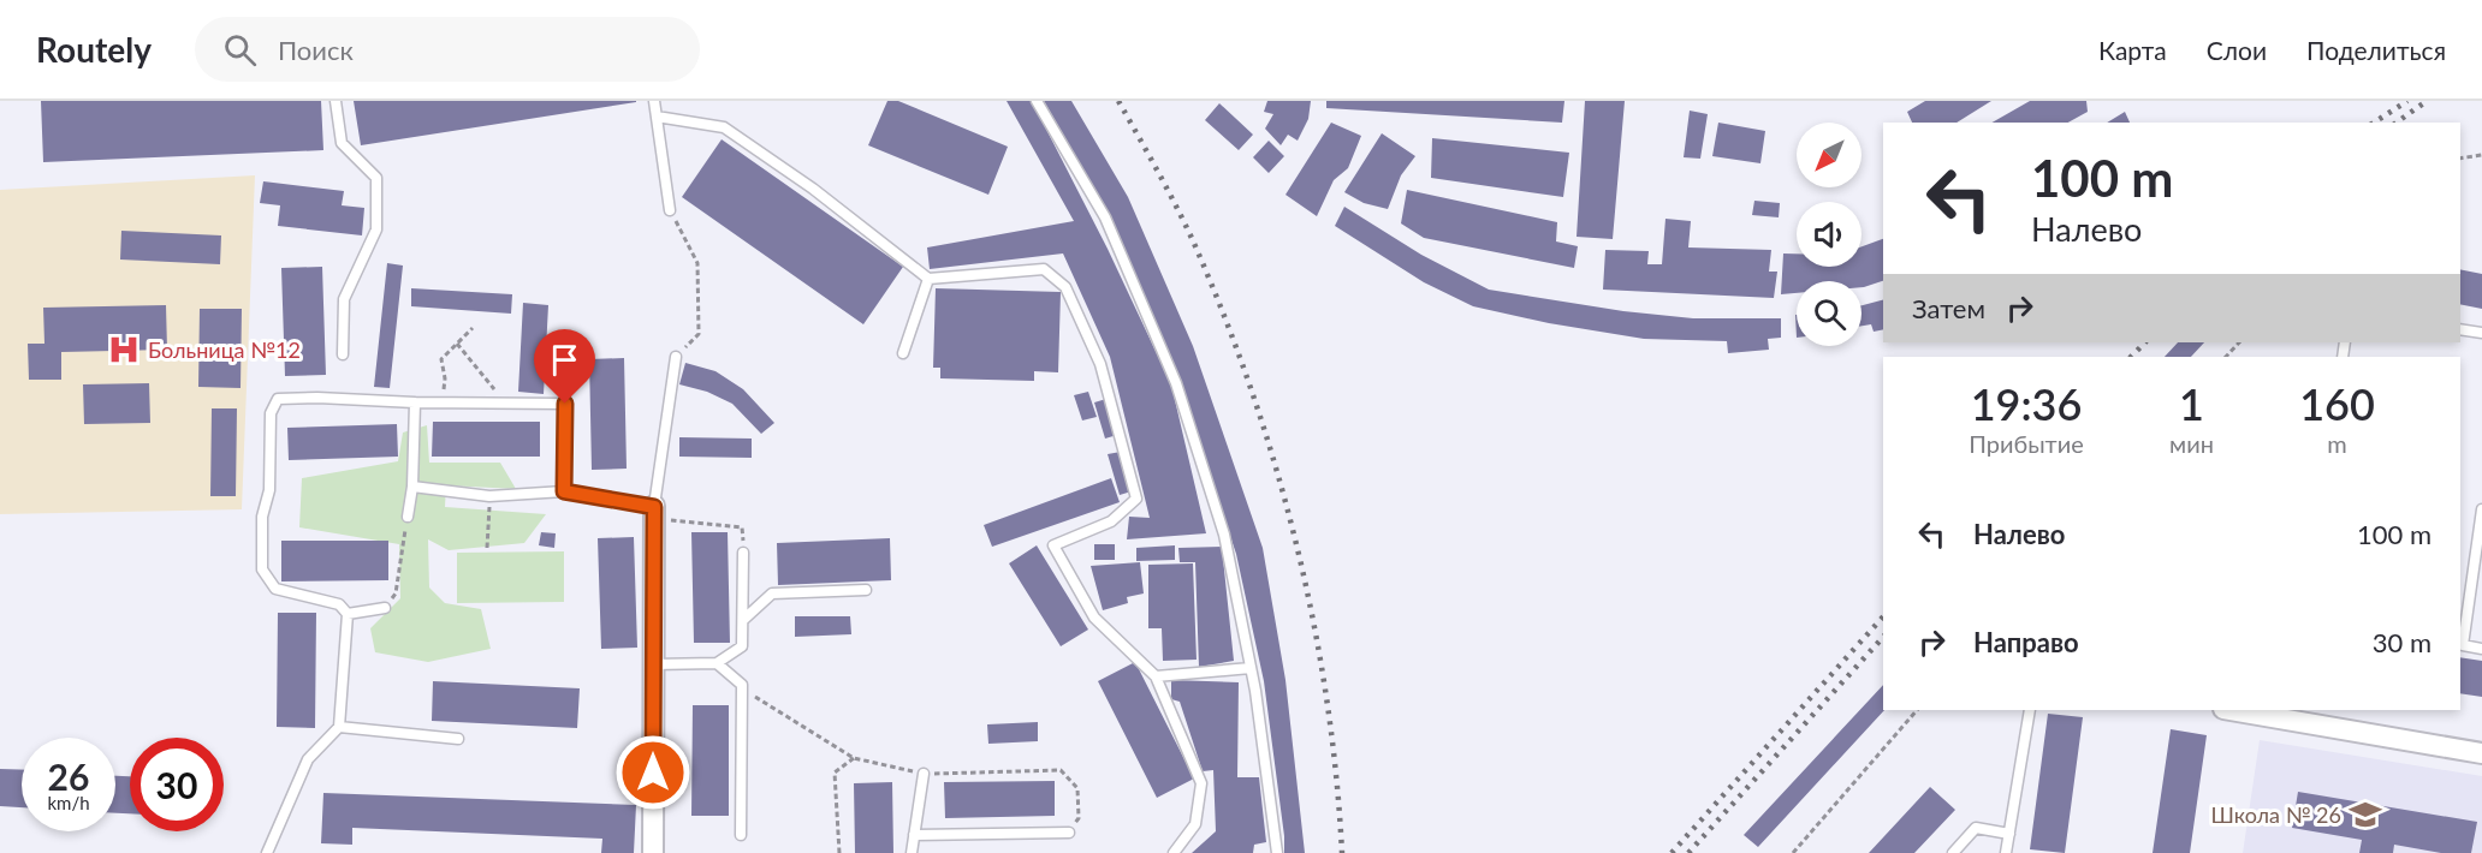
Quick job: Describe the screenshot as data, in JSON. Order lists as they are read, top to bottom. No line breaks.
{"places":{"hospital":["Больница №12"],"school or university":["Школа № 26"]},"north":"bottom left","page":{"header":"Routely","search":"Поиск","nav":["Карта","Слои","Поделиться"],"turn":["100 m","Налево"],"then":"Затем","eta":["19:36","Прибытие","1","мин","160","m"],"list":[{"name":"Налево","value":"100 m"},{"name":"Направо","value":"30 m"}],"speed":"26 km/h","limit":"30"}}
